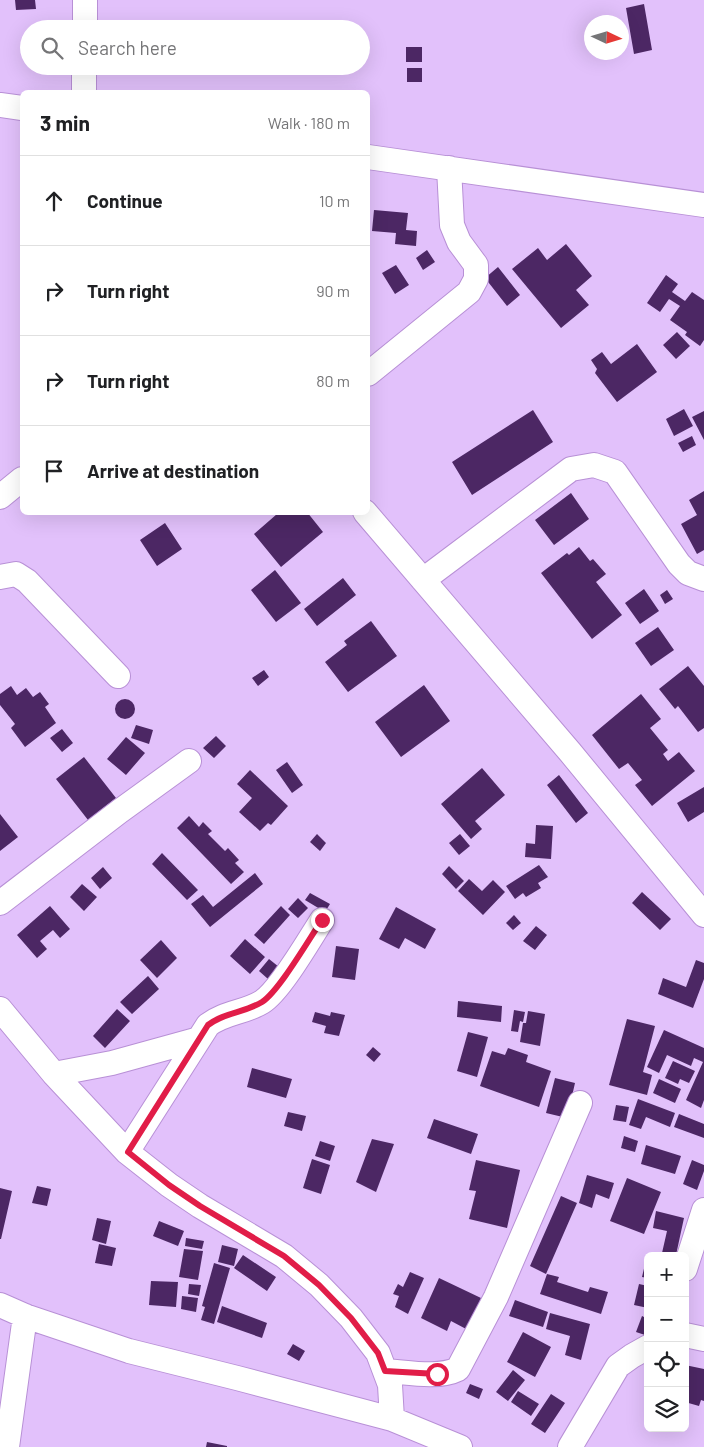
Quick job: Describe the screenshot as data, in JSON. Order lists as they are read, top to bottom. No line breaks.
{"north":"right","page":{"search":"Search here","heading":["3 min","Walk · 180 m"],"list":[["Continue","10 m"],["Turn right","90 m"],["Turn right","80 m"],"Arrive at destination"],"map_buttons":["+","−"]}}
